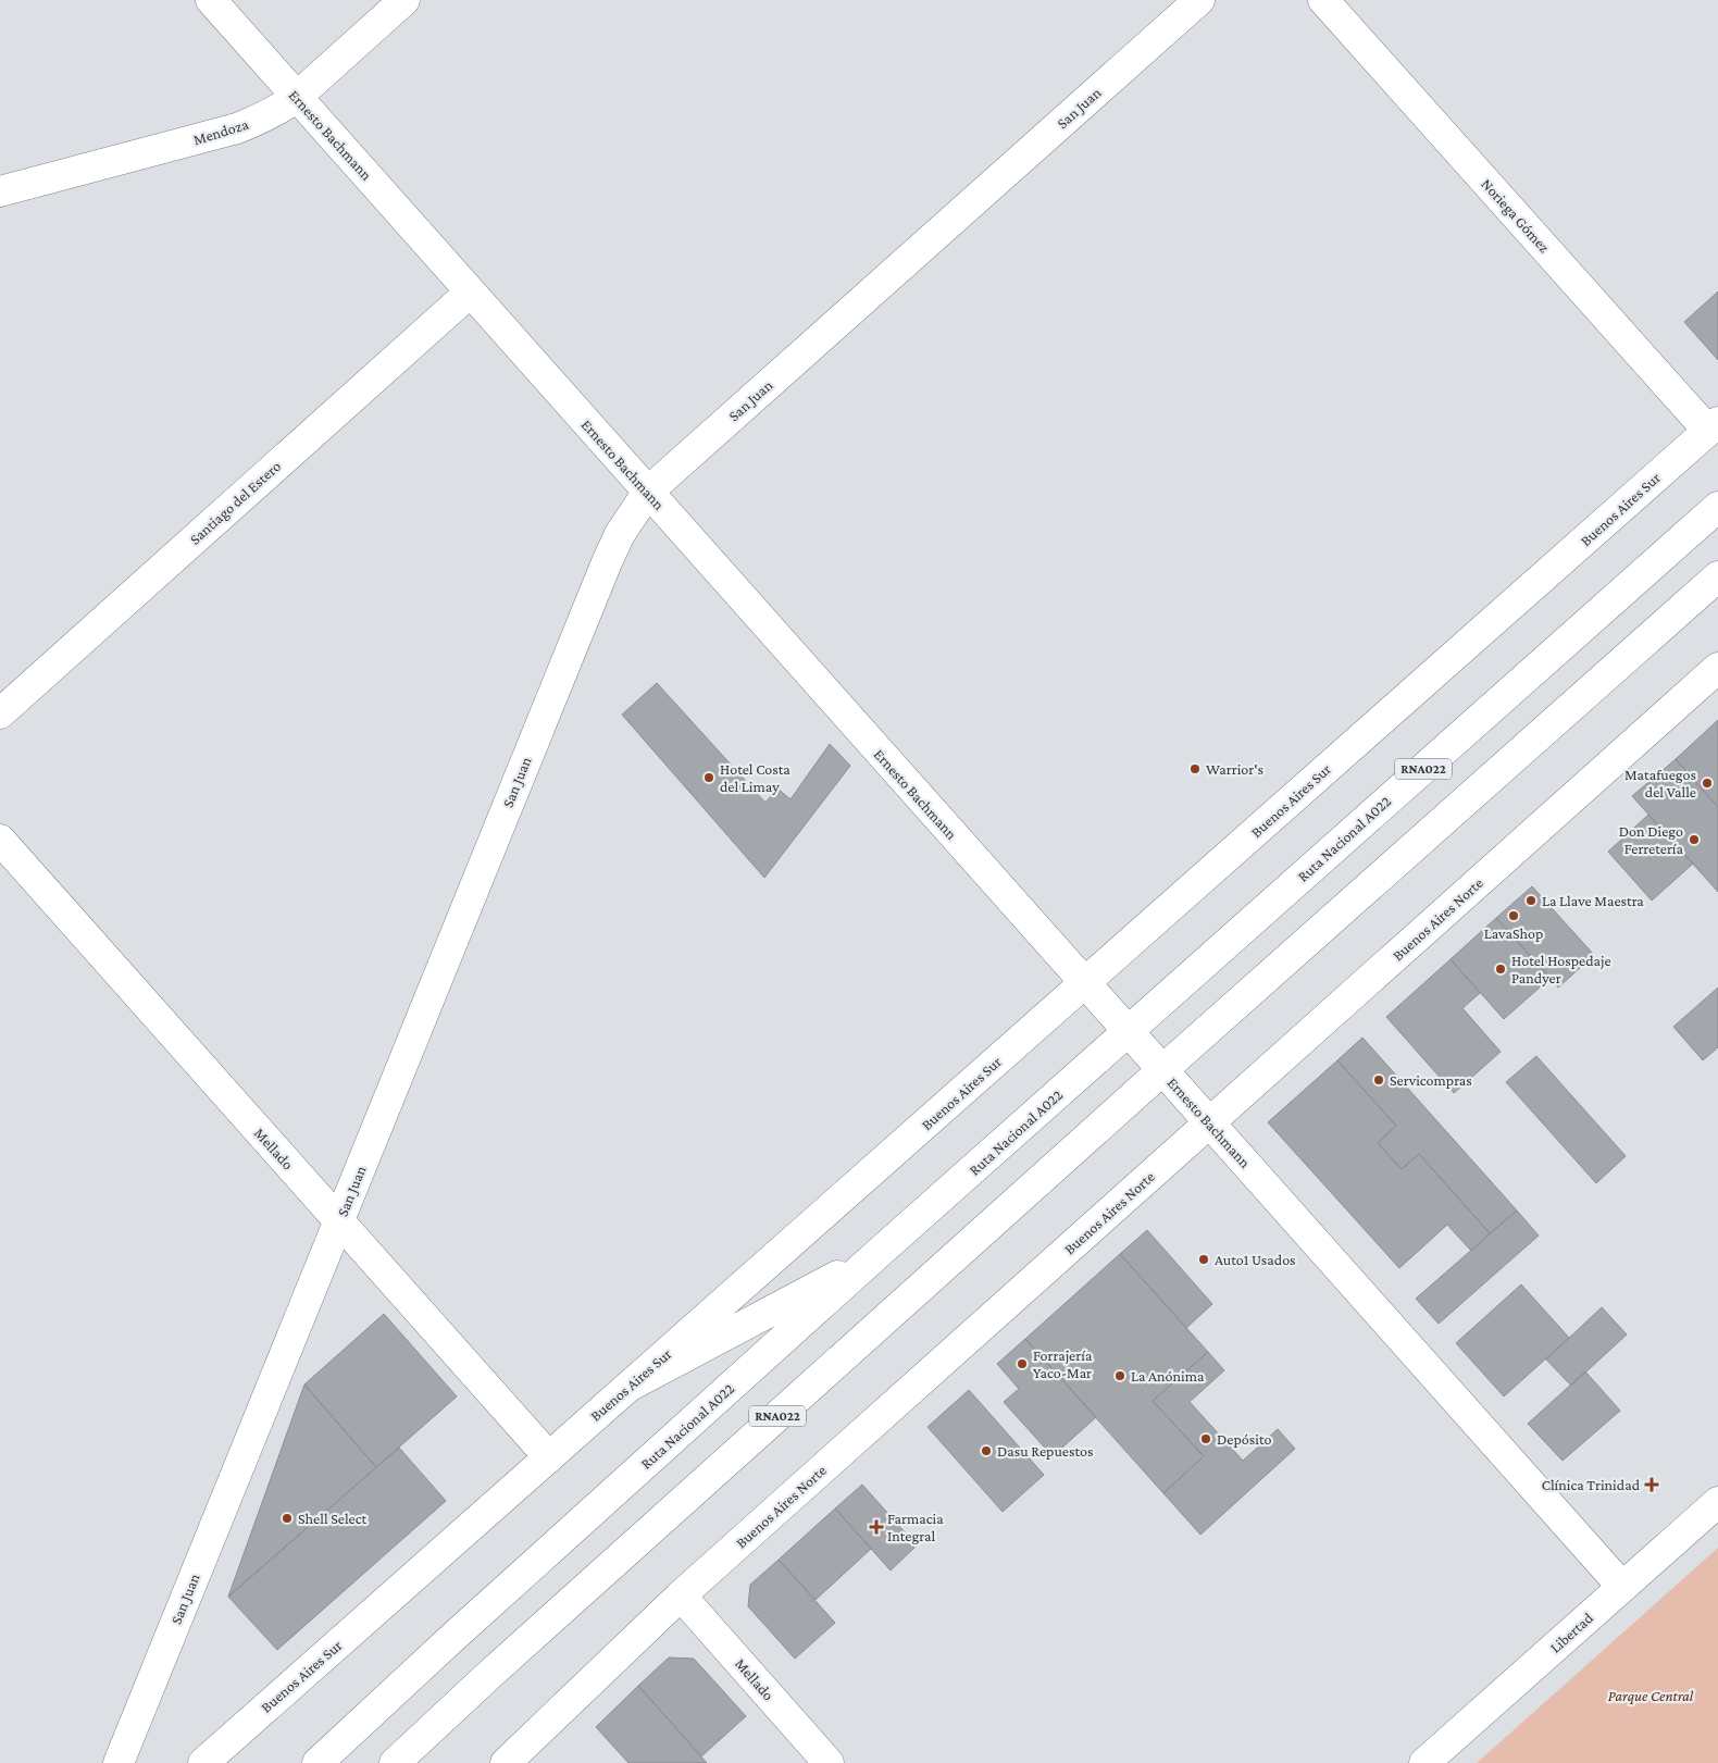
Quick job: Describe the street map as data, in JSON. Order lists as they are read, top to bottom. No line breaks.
{"streets":{"main road":["San Juan","Mendoza","Ernesto Bachmann","Noriega Gómez","Santiago del Estero","Buenos Aires Sur","RNA022","Ruta Nacional A022","Buenos Aires Norte","Mellado","Libertad"]},"crossings":[["San Juan","Ernesto Bachmann"],["San Juan","Mellado"],["Mendoza","Ernesto Bachmann"],["Ernesto Bachmann","Santiago del Estero"],["Ernesto Bachmann","Buenos Aires Sur"],["Ernesto Bachmann","RNA022"],["Ernesto Bachmann","Ruta Nacional A022"],["Ernesto Bachmann","Buenos Aires Norte"],["Ernesto Bachmann","Libertad"],["Noriega Gómez","Buenos Aires Sur"],["Buenos Aires Sur","Mellado"],["Buenos Aires Norte","Mellado"]],"parks":["Parque Central"],"places":{"other":["Warrior's","Hotel Costa del Limay","Matafuegos del Valle","Don Diego Ferretería","La Llave Maestra","LavaShop","Hotel Hospedaje Pandyer","Servicompras","Auto1 Usados","Forrajería Yaco-Mar","La Anónima","Depósito","Dasu Repuestos","Shell Select"],"health":["Clínica Trinidad","Farmacia Integral"]}}
